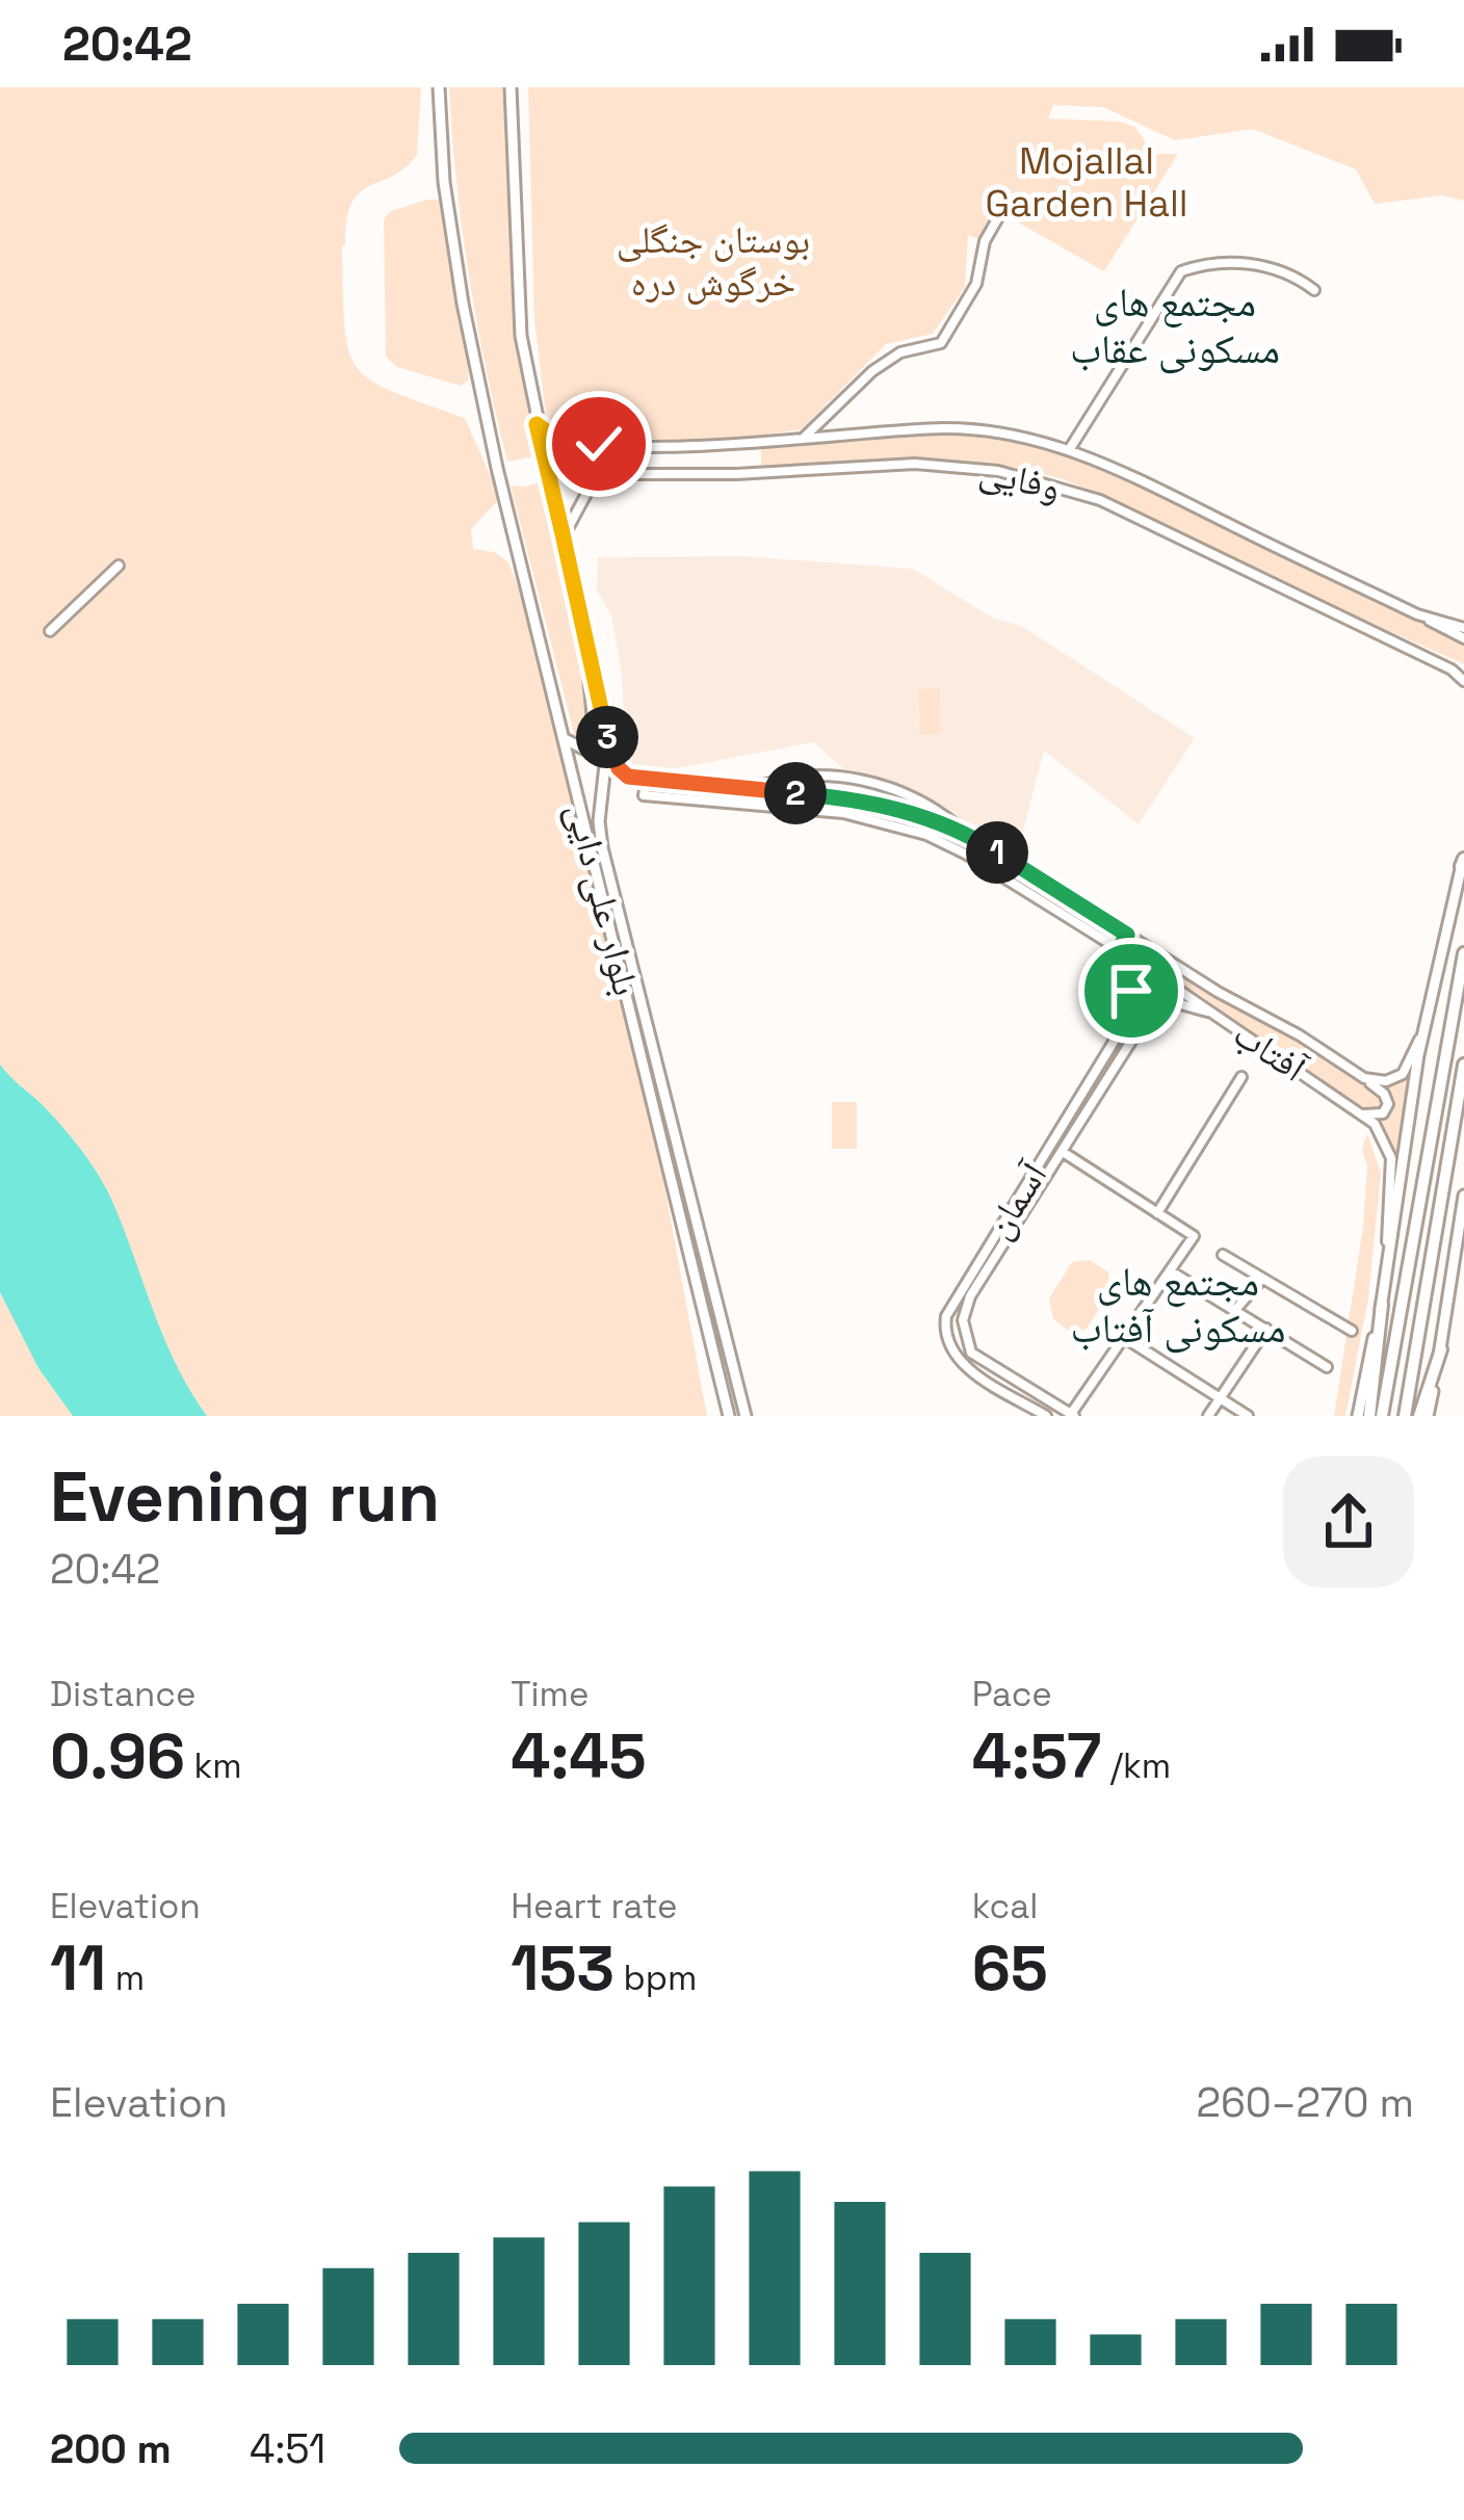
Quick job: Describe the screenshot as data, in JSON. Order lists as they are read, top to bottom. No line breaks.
{"streets":{"main road":["بلوار علی دایی"],"street":["وفایی","آفتاب","آسمان"]},"crossings":[["وفایی","بلوار علی دایی"],["بلوار علی دایی","آفتاب"]],"districts":["مجتمع های مسکونی عقاب","مجتمع های مسکونی آفتاب"],"parks":["Mojallal Garden Hall","بوستان جنگلی خرگوش دره"],"page":{"status":"20:42","pins":["3","2","1"],"heading":["Evening run","20:42"],"stats":[["Distance","0.96 km"],["Time","4:45"],["Pace","4:57 /km"],["Elevation","11 m"],["Heart rate","153 bpm"],["kcal","65"]],"chart":["Elevation","260–270 m"],"list":[{"name":"200 m","note":"4:51"}]}}
